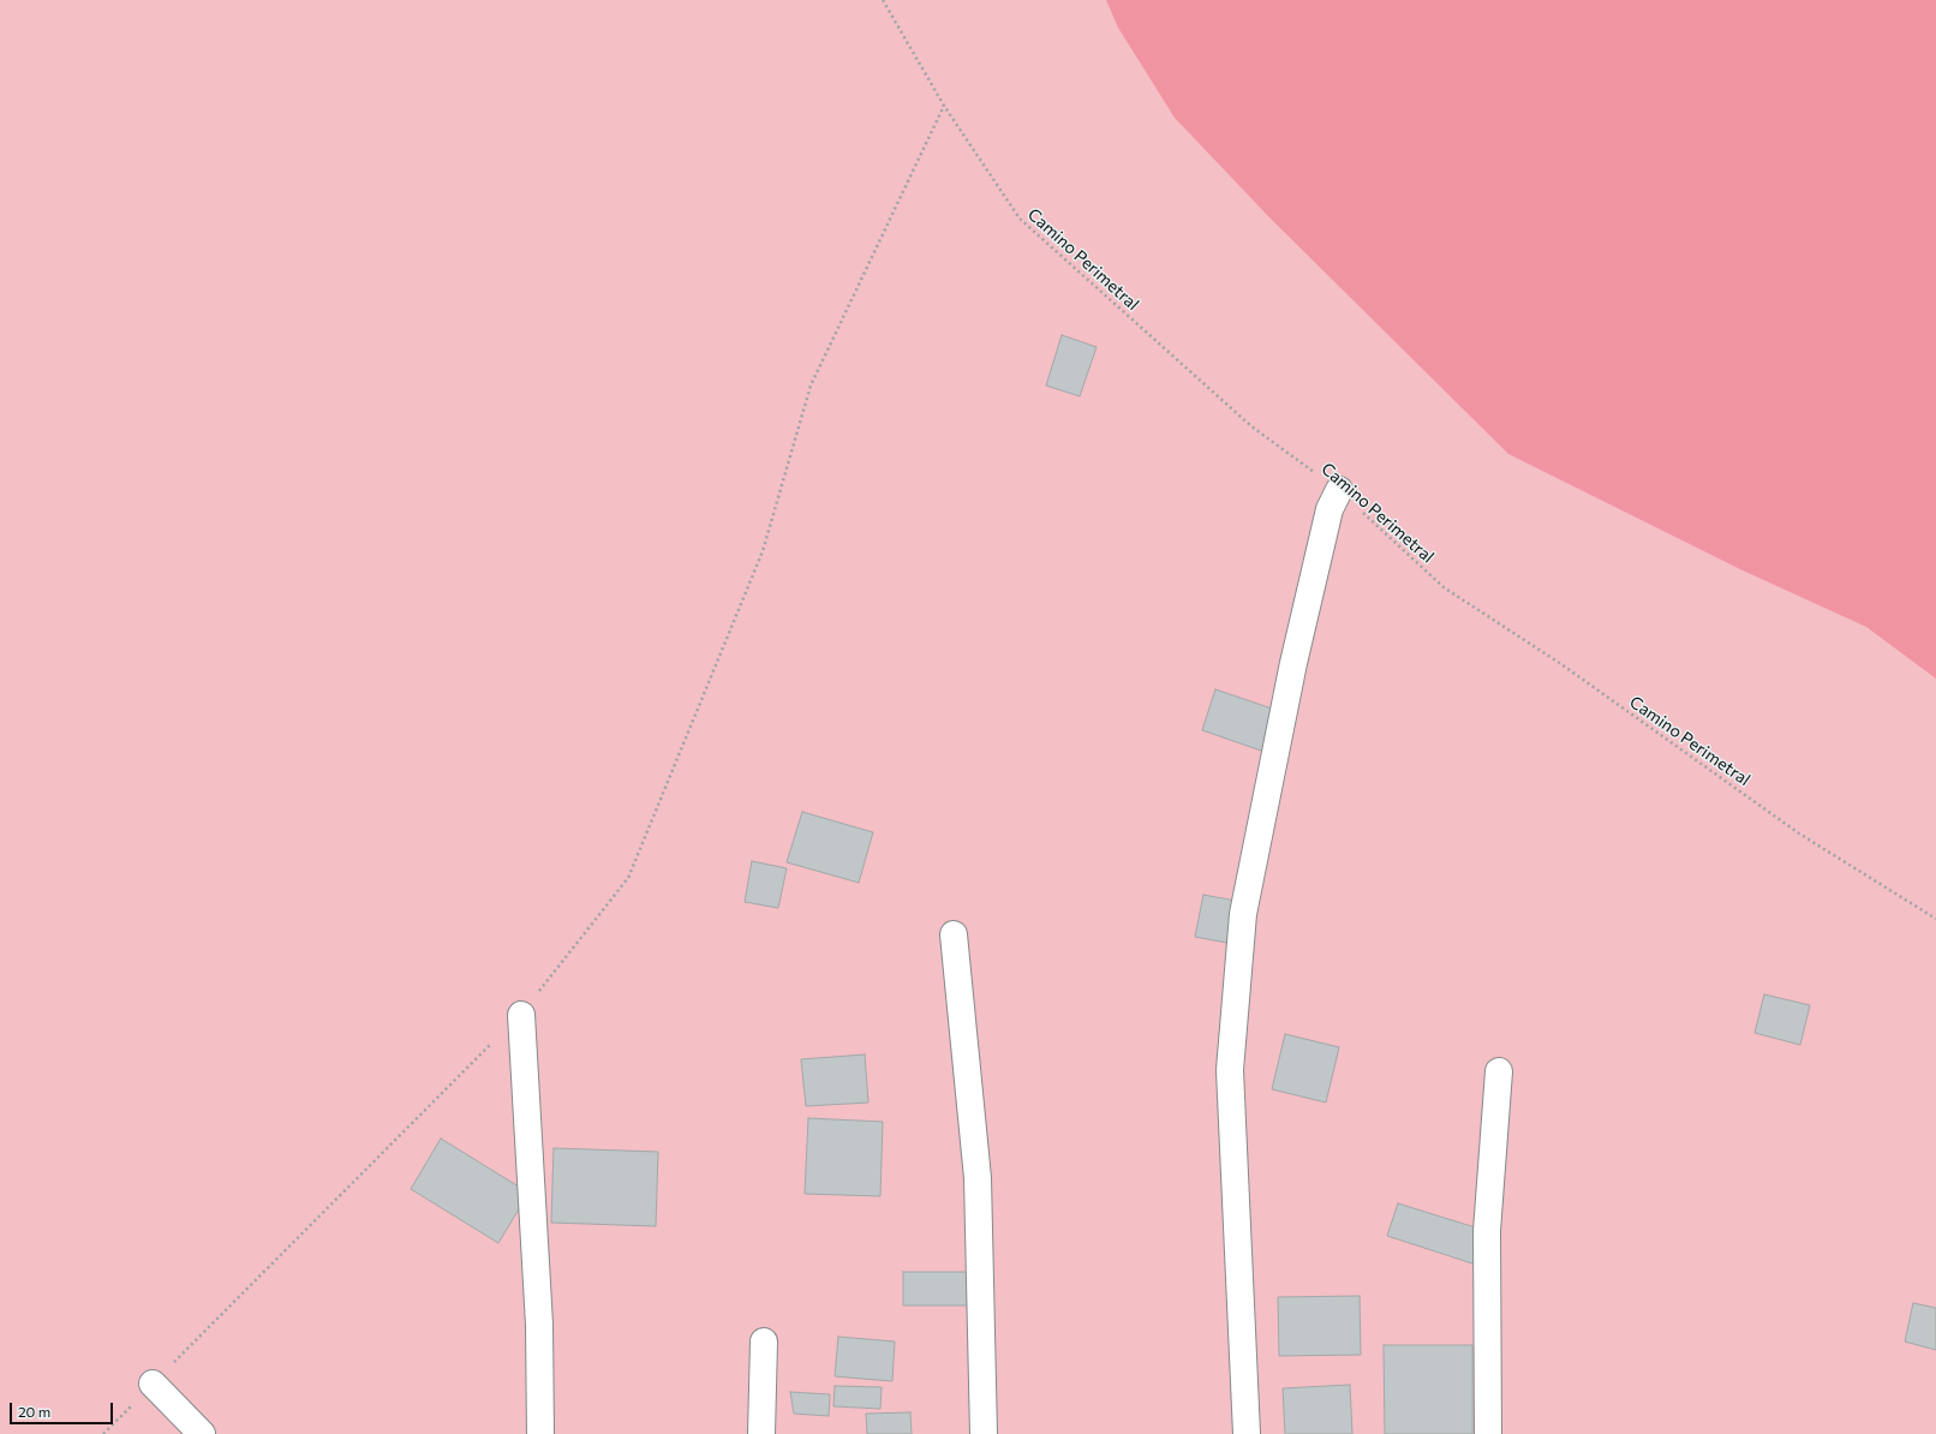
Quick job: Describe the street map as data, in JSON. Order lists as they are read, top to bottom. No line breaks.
{"streets":{"path":["Camino Perimetral"]},"scale_bar":"20 m"}
